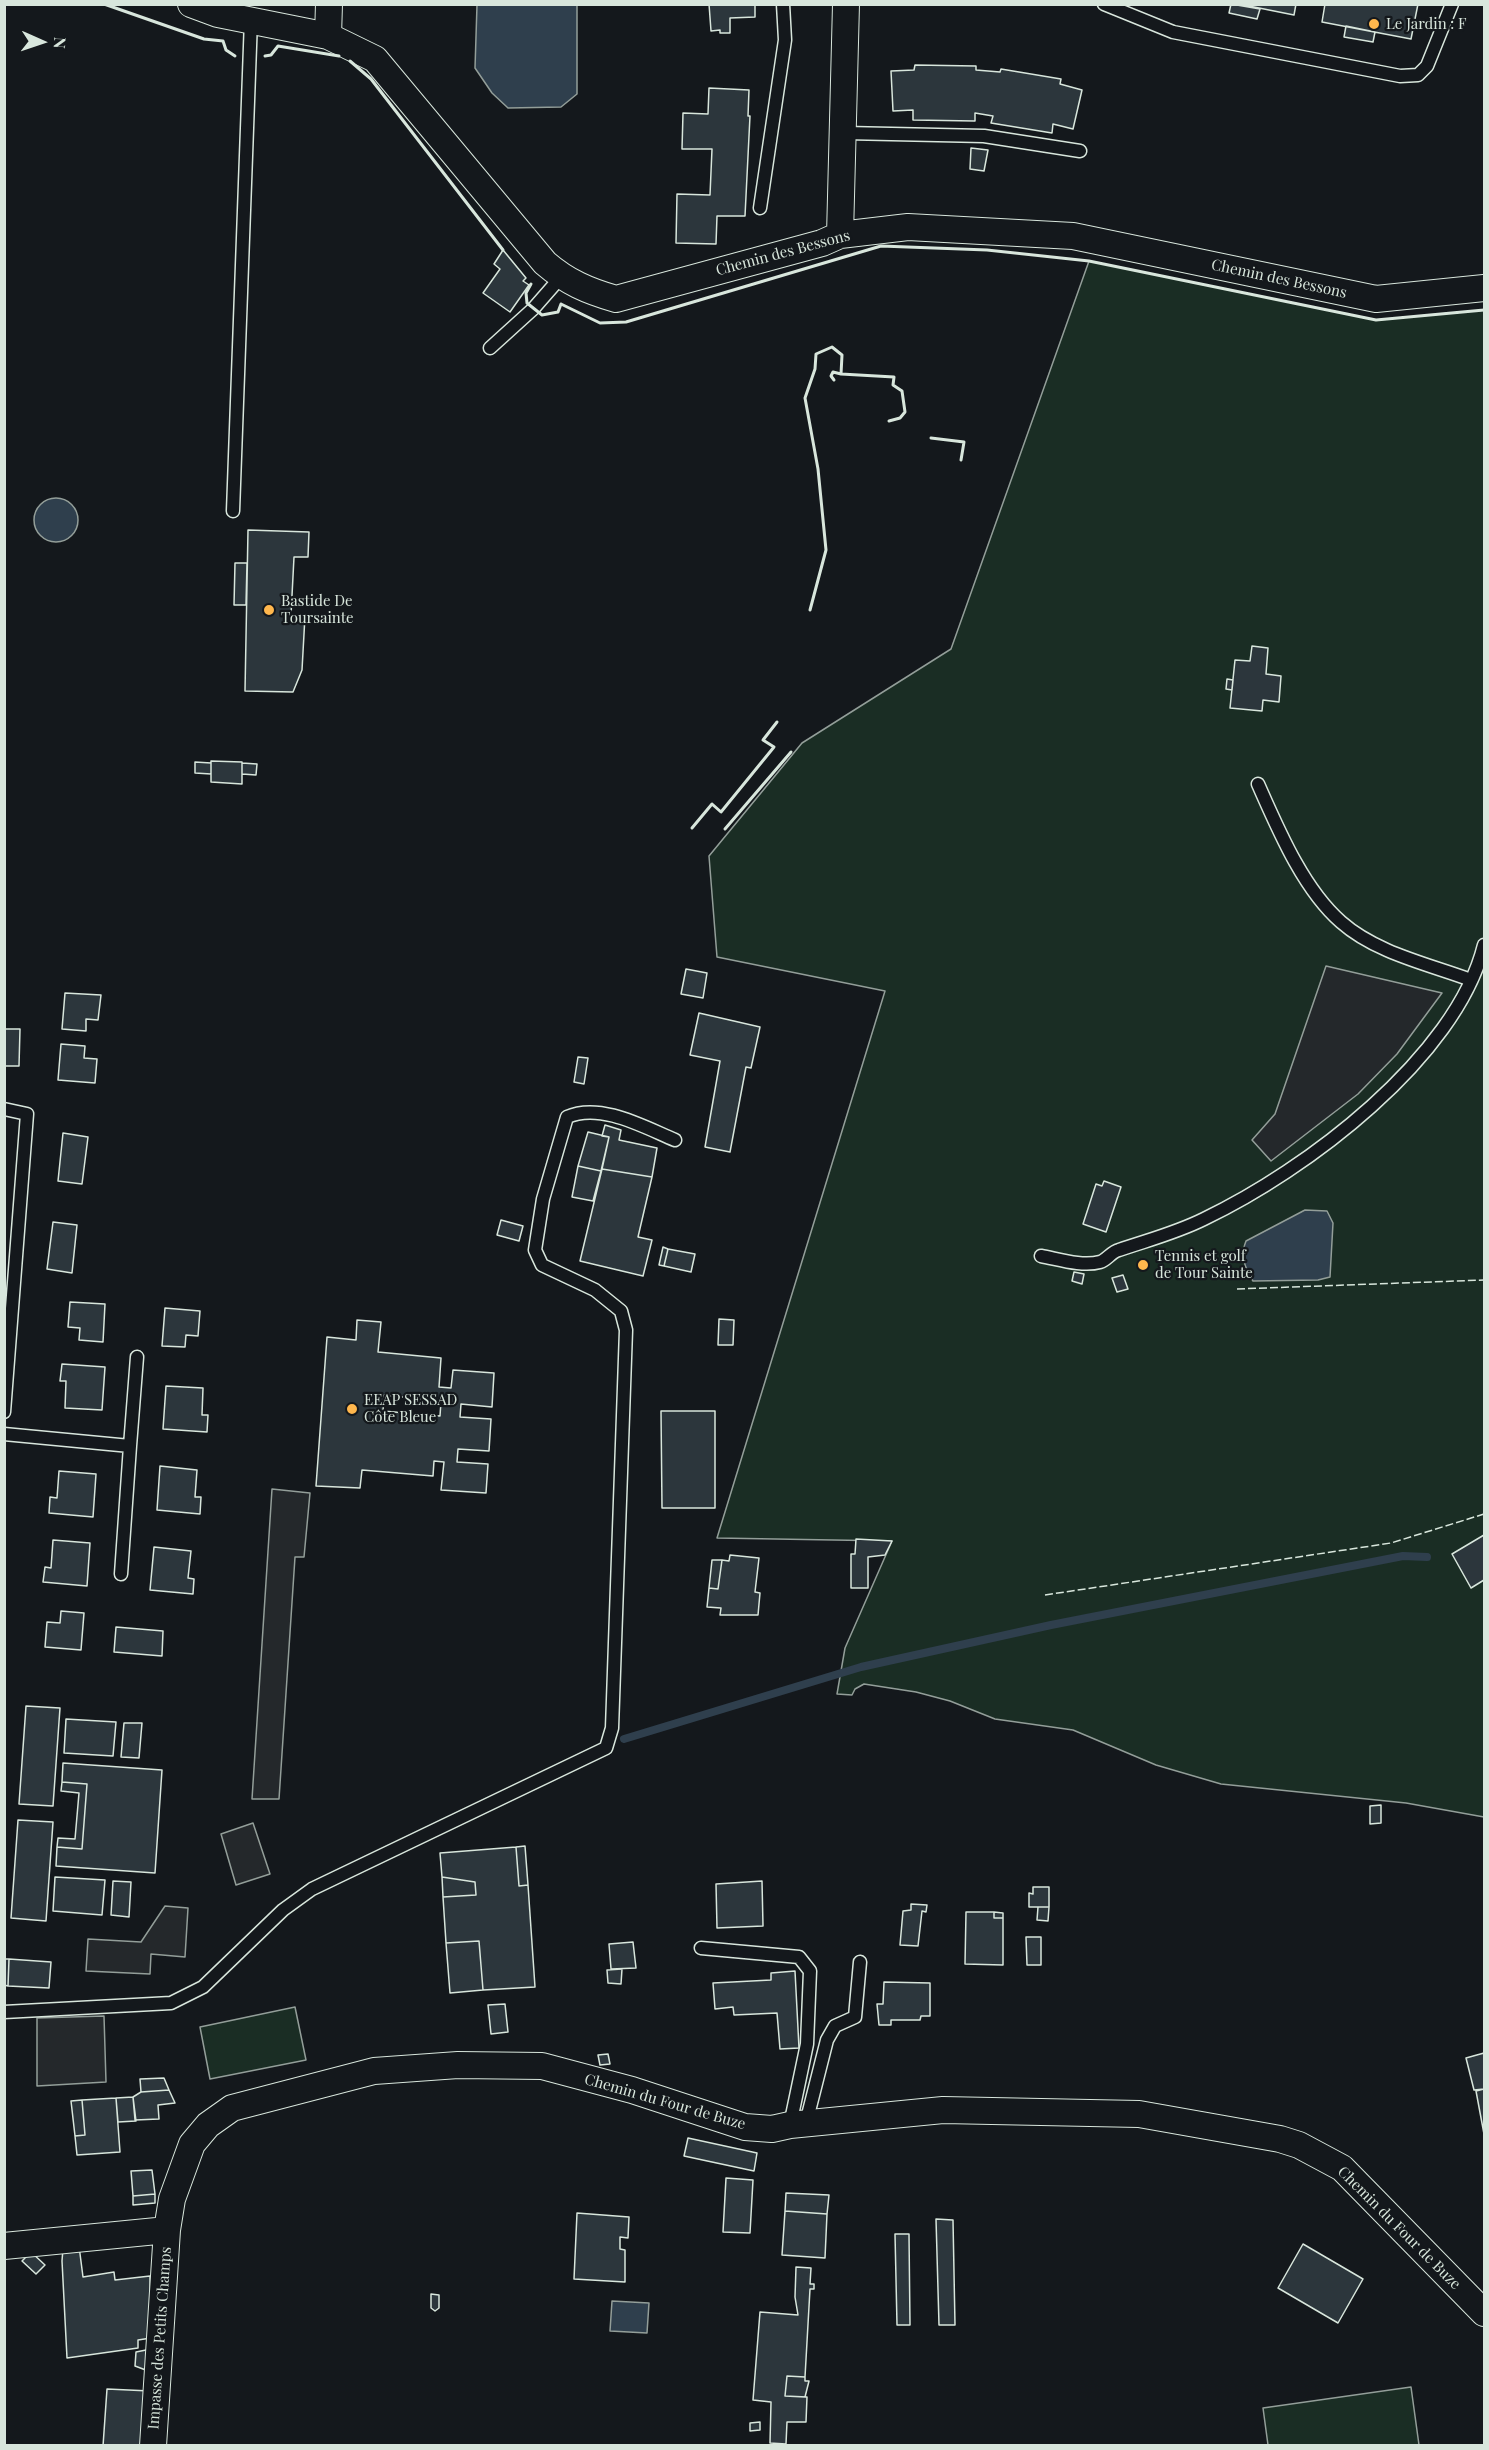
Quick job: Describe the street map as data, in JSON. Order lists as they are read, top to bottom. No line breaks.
{"streets":{"street":["Chemin des Bessons","Chemin du Four de Buze","Impasse des Petits Champs"]},"crossings":[["Chemin du Four de Buze","Impasse des Petits Champs"]],"places":["Le Jardin : F","Bastide De Toursainte","Tennis et golf de Tour Sainte","EEAP SESSAD Côte Bleue"],"north":"right"}
